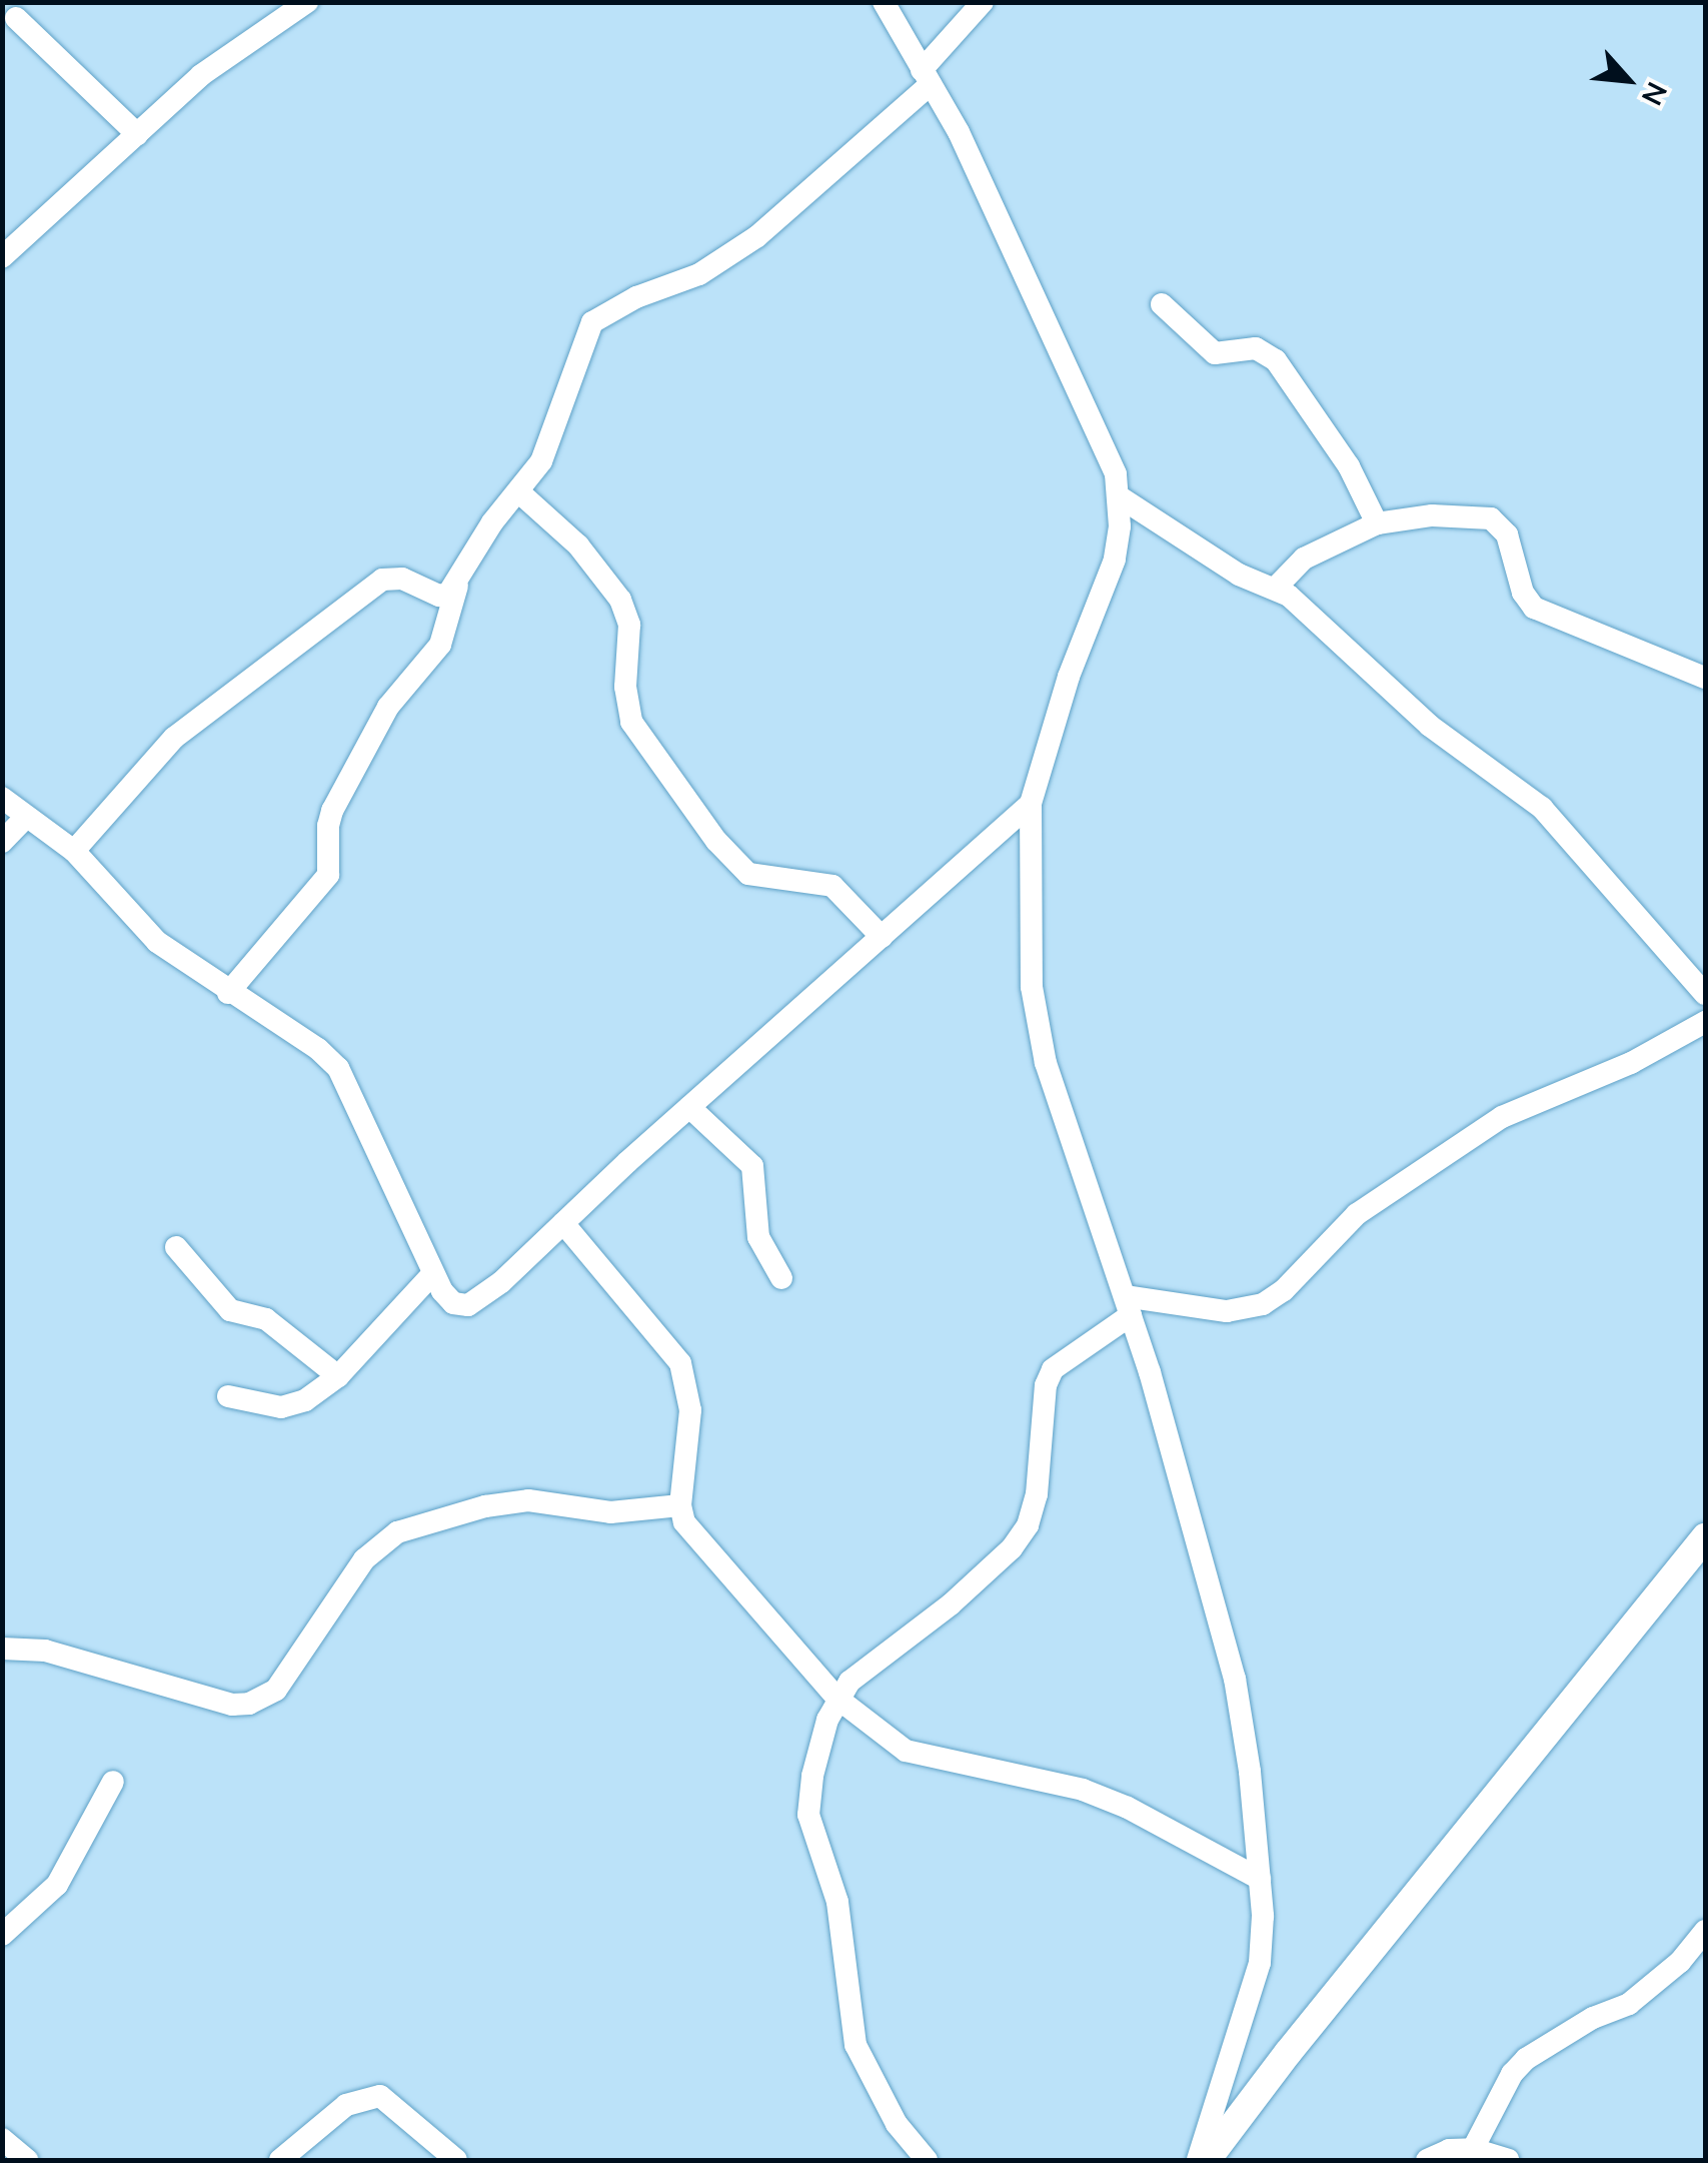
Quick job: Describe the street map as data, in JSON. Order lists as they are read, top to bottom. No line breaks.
{"north":"bottom right"}
